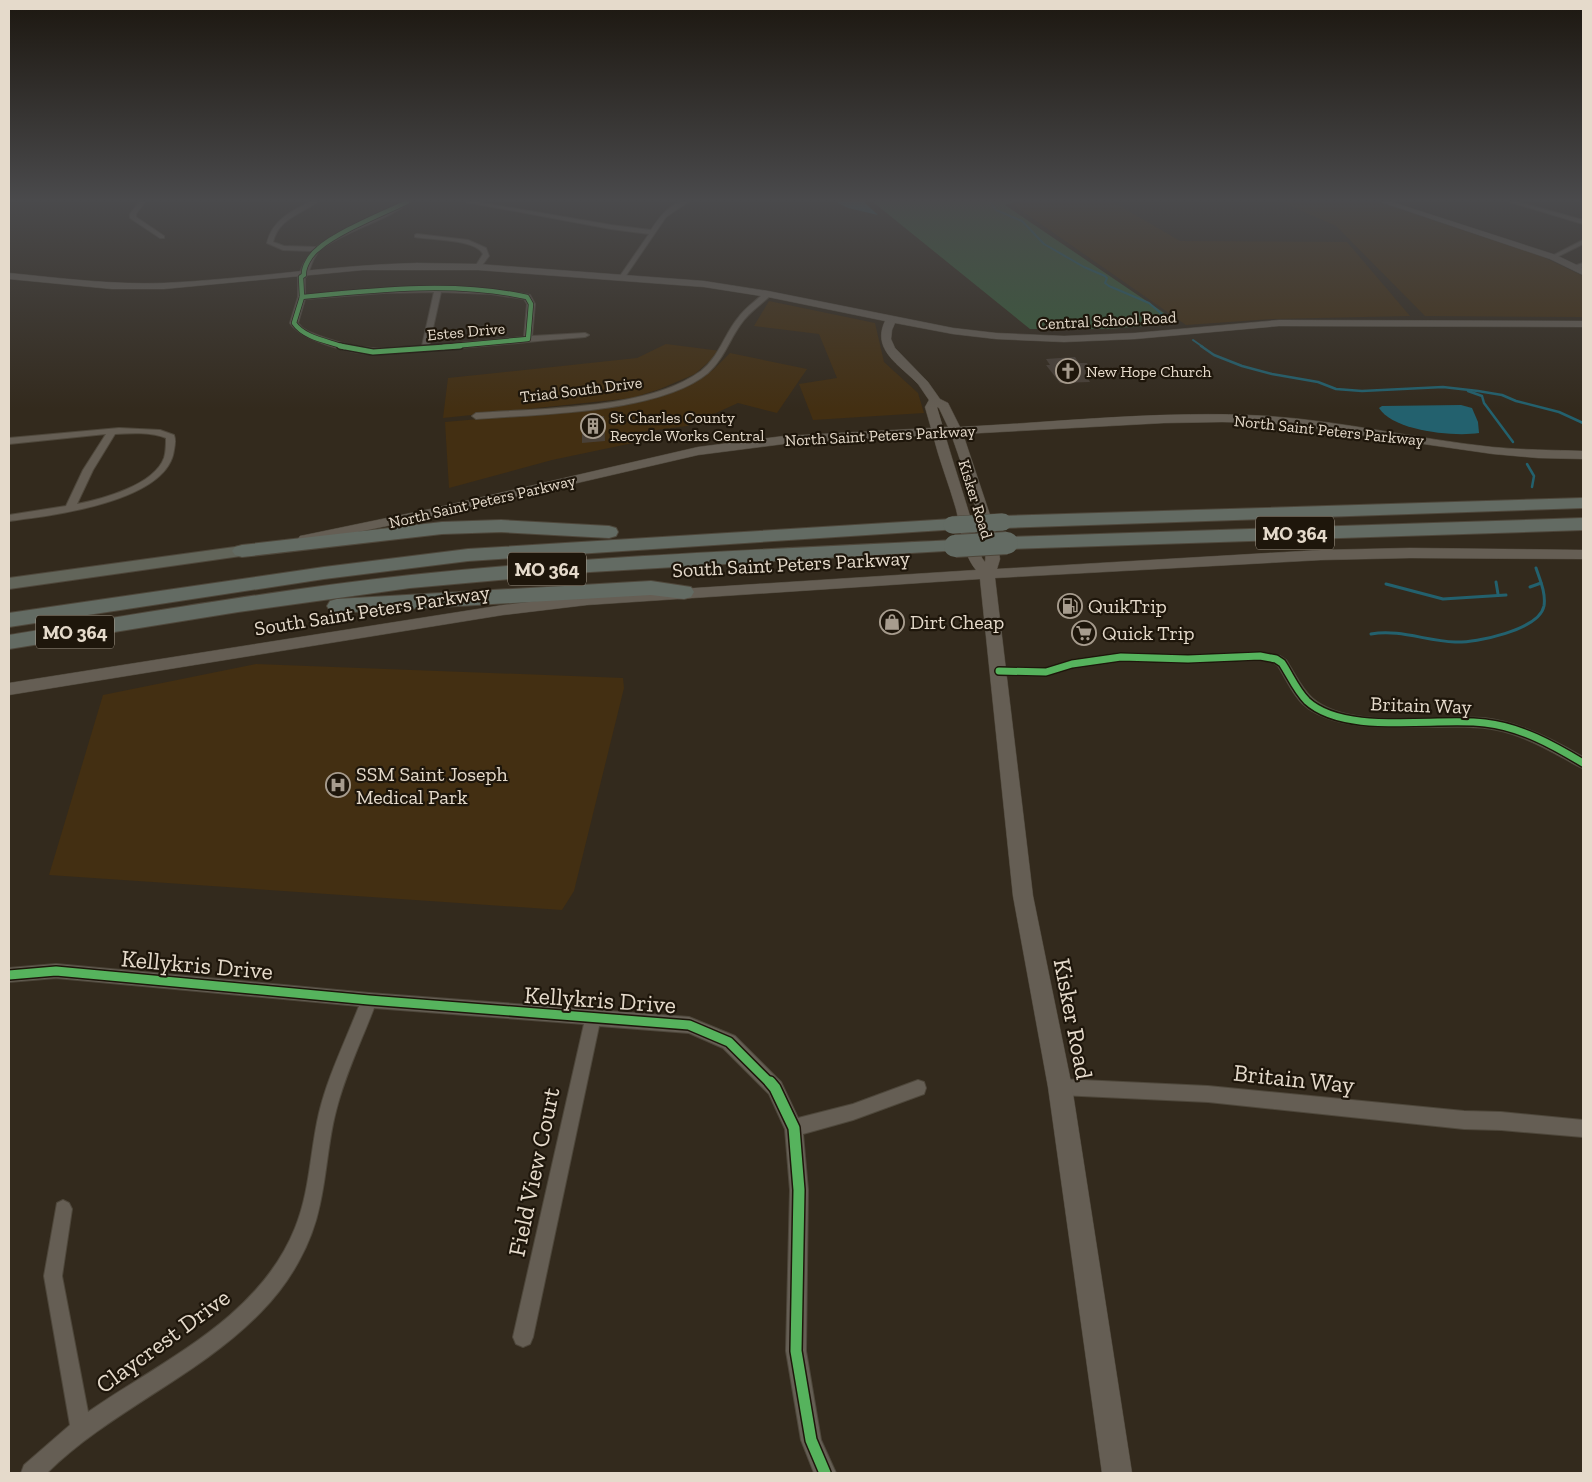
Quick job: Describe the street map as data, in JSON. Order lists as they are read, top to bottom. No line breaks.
{"streets":{"highway":["MO 364"],"main road":["Central School Road","North Saint Peters Parkway","Kisker Road","South Saint Peters Parkway"],"street":["Estes Drive","Triad South Drive","Britain Way","Kellykris Drive","Field View Court","Claycrest Drive"]},"crossings":[["Central School Road","Estes Drive"],["Central School Road","Triad South Drive"],["Central School Road","Kisker Road"],["North Saint Peters Parkway","Kisker Road"],["Kisker Road","South Saint Peters Parkway"],["Kisker Road","Britain Way"],["Kellykris Drive","Field View Court"],["Kellykris Drive","Claycrest Drive"]],"places":{"church":["New Hope Church"],"building":["St Charles County Recycle Works Central"],"fuel station":["QuikTrip"],"shop":["Dirt Cheap"],"supermarket":["Quick Trip"],"hospital":["SSM Saint Joseph Medical Park"]}}
